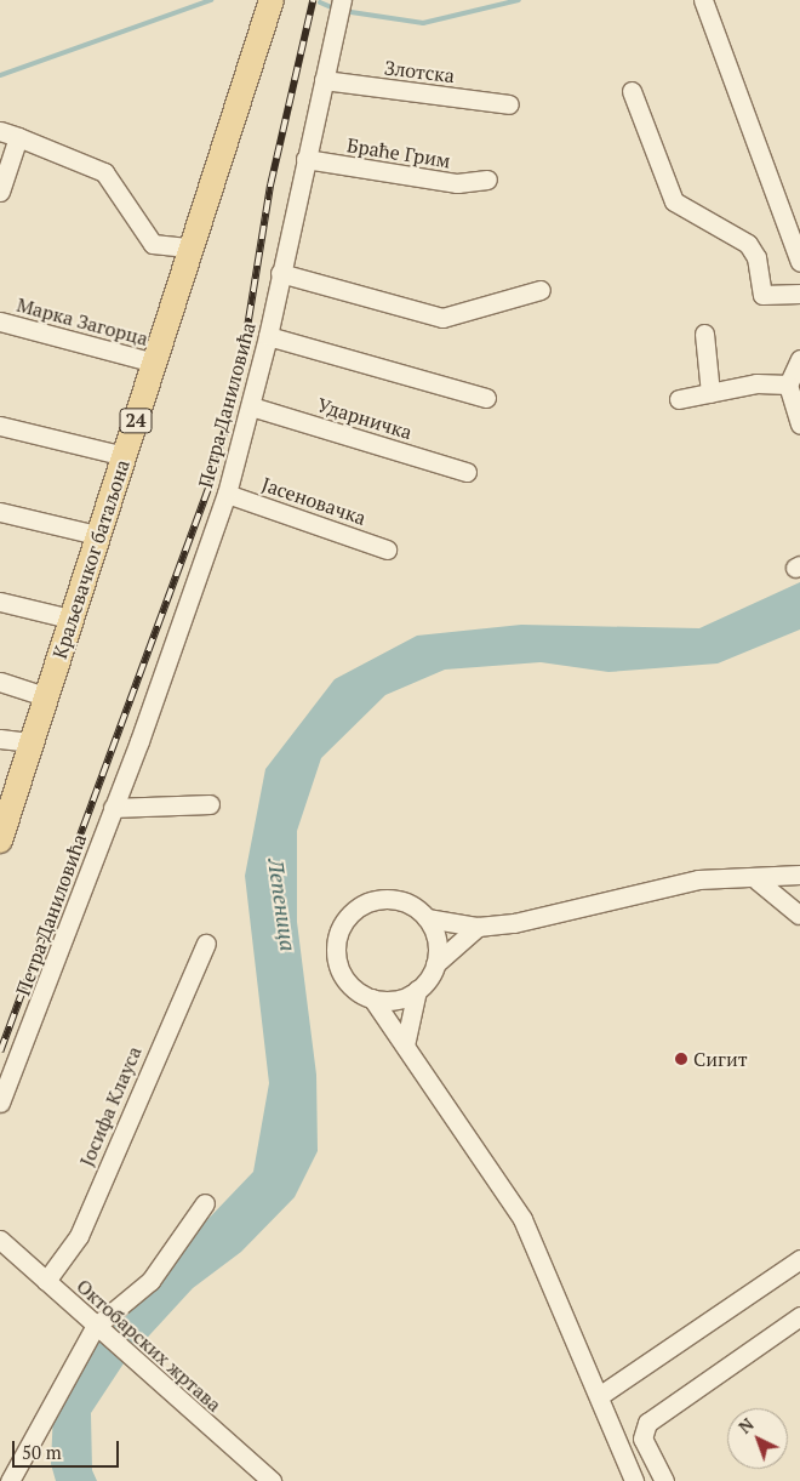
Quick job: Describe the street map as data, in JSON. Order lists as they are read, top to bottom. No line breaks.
{"streets":{"main road":["24","Краљевачког батаљона"],"street":["Злотска","Браће Грим","Марка Загорца","Петра Даниловића","Ударничка","Јасеновачка","Јосифа Клауса","Октобарских жртава"]},"crossings":[["Злотска","Петра Даниловића"],["Браће Грим","Петра Даниловића"],["Марка Загорца","Краљевачког батаљона"],["Петра Даниловића","Ударничка"],["Петра Даниловића","Јасеновачка"],["Јосифа Клауса","Октобарских жртава"]],"water":["Лепеница"],"places":["Сигит"],"scale_bar":"50 m","north":"top left"}
